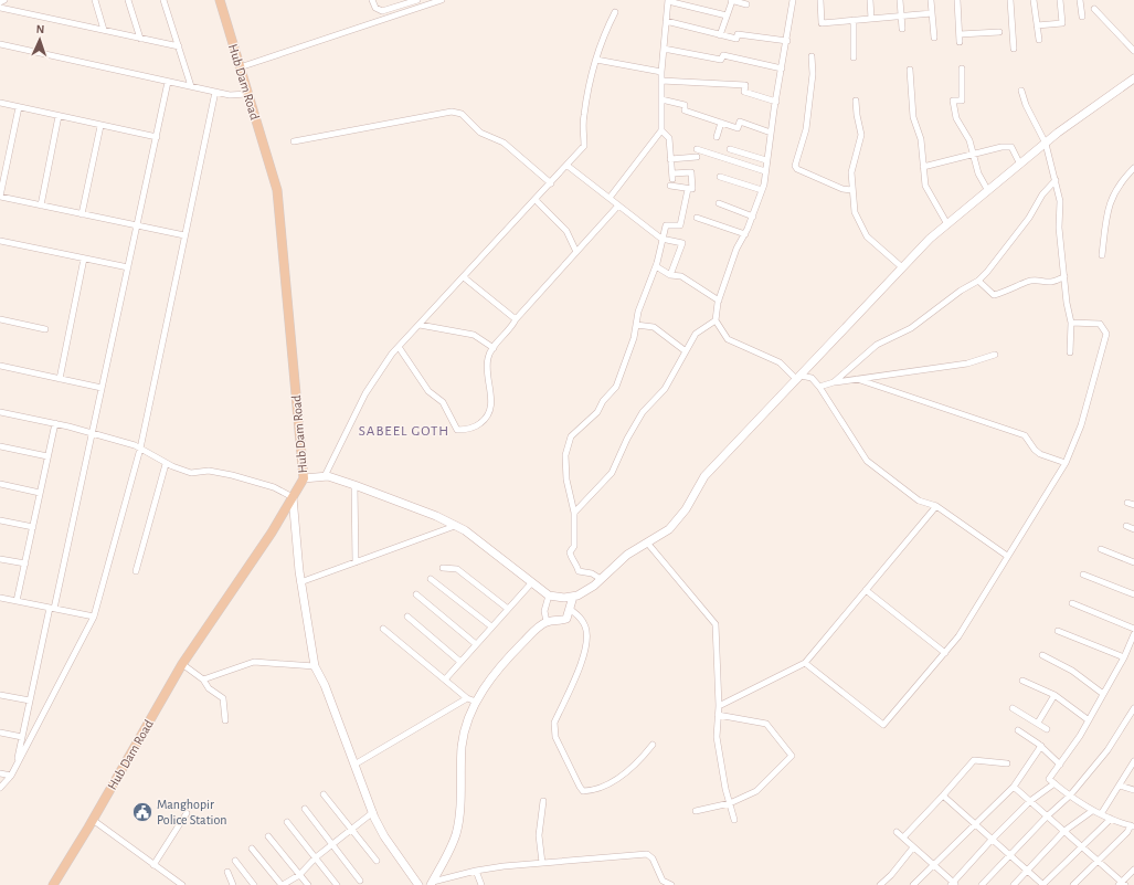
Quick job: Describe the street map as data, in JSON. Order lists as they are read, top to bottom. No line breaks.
{"streets":{"main road":["Hub Dam Road"]},"districts":["SABEEL GOTH"],"places":{"public building":["Manghopir Police Station"]},"north":"top"}
